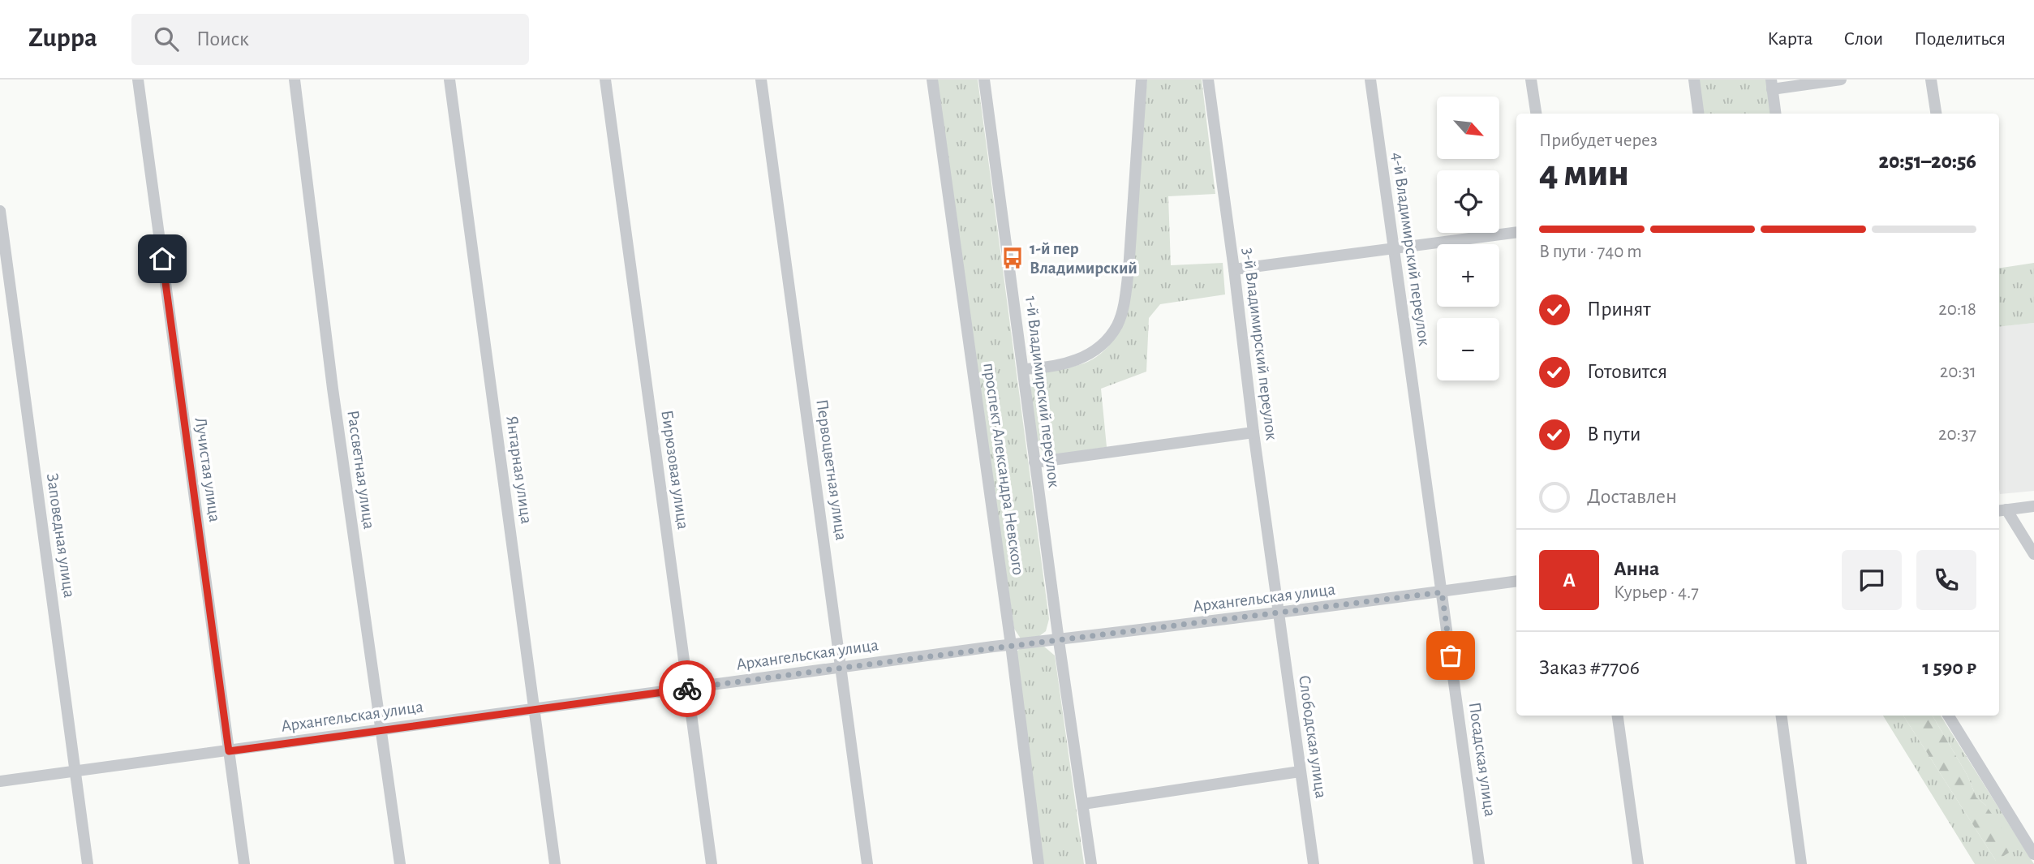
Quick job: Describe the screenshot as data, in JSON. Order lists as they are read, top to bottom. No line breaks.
{"streets":{"street":["4-й Владимирский переулок","3-й Владимирский переулок","1-й Владимирский переулок","проспект Александра Невского","Лучистая улица","Рассветная улица","Янтарная улица","Бирюзовая улица","Первоцветная улица","Заповедная улица","Архангельская улица","Слободская улица","Посадская улица"]},"crossings":[["4-й Владимирский переулок","Архангельская улица"],["4-й Владимирский переулок","Посадская улица"],["3-й Владимирский переулок","Архангельская улица"],["3-й Владимирский переулок","Слободская улица"],["1-й Владимирский переулок","Архангельская улица"],["проспект Александра Невского","Архангельская улица"],["Лучистая улица","Архангельская улица"],["Рассветная улица","Архангельская улица"],["Янтарная улица","Архангельская улица"],["Бирюзовая улица","Архангельская улица"],["Первоцветная улица","Архангельская улица"],["Заповедная улица","Архангельская улица"],["Архангельская улица","Слободская улица"],["Архангельская улица","Посадская улица"]],"places":{"bus stop":["1-й пер Владимирский"]},"north":"bottom right","page":{"header":"Zuppa","search":"Поиск","nav":["Карта","Слои","Поделиться"],"map_buttons":["+","−"],"heading":["4 мин","Прибудет через","20:51–20:56"],"panel":["Анна","Курьер · 4.7","Заказ #7706","1 590 ₽"],"bar":"В пути · 740 m","list":[["Принят","20:18"],["Готовится","20:31"],["В пути","20:37"],"Доставлен"],"round":"А"}}
